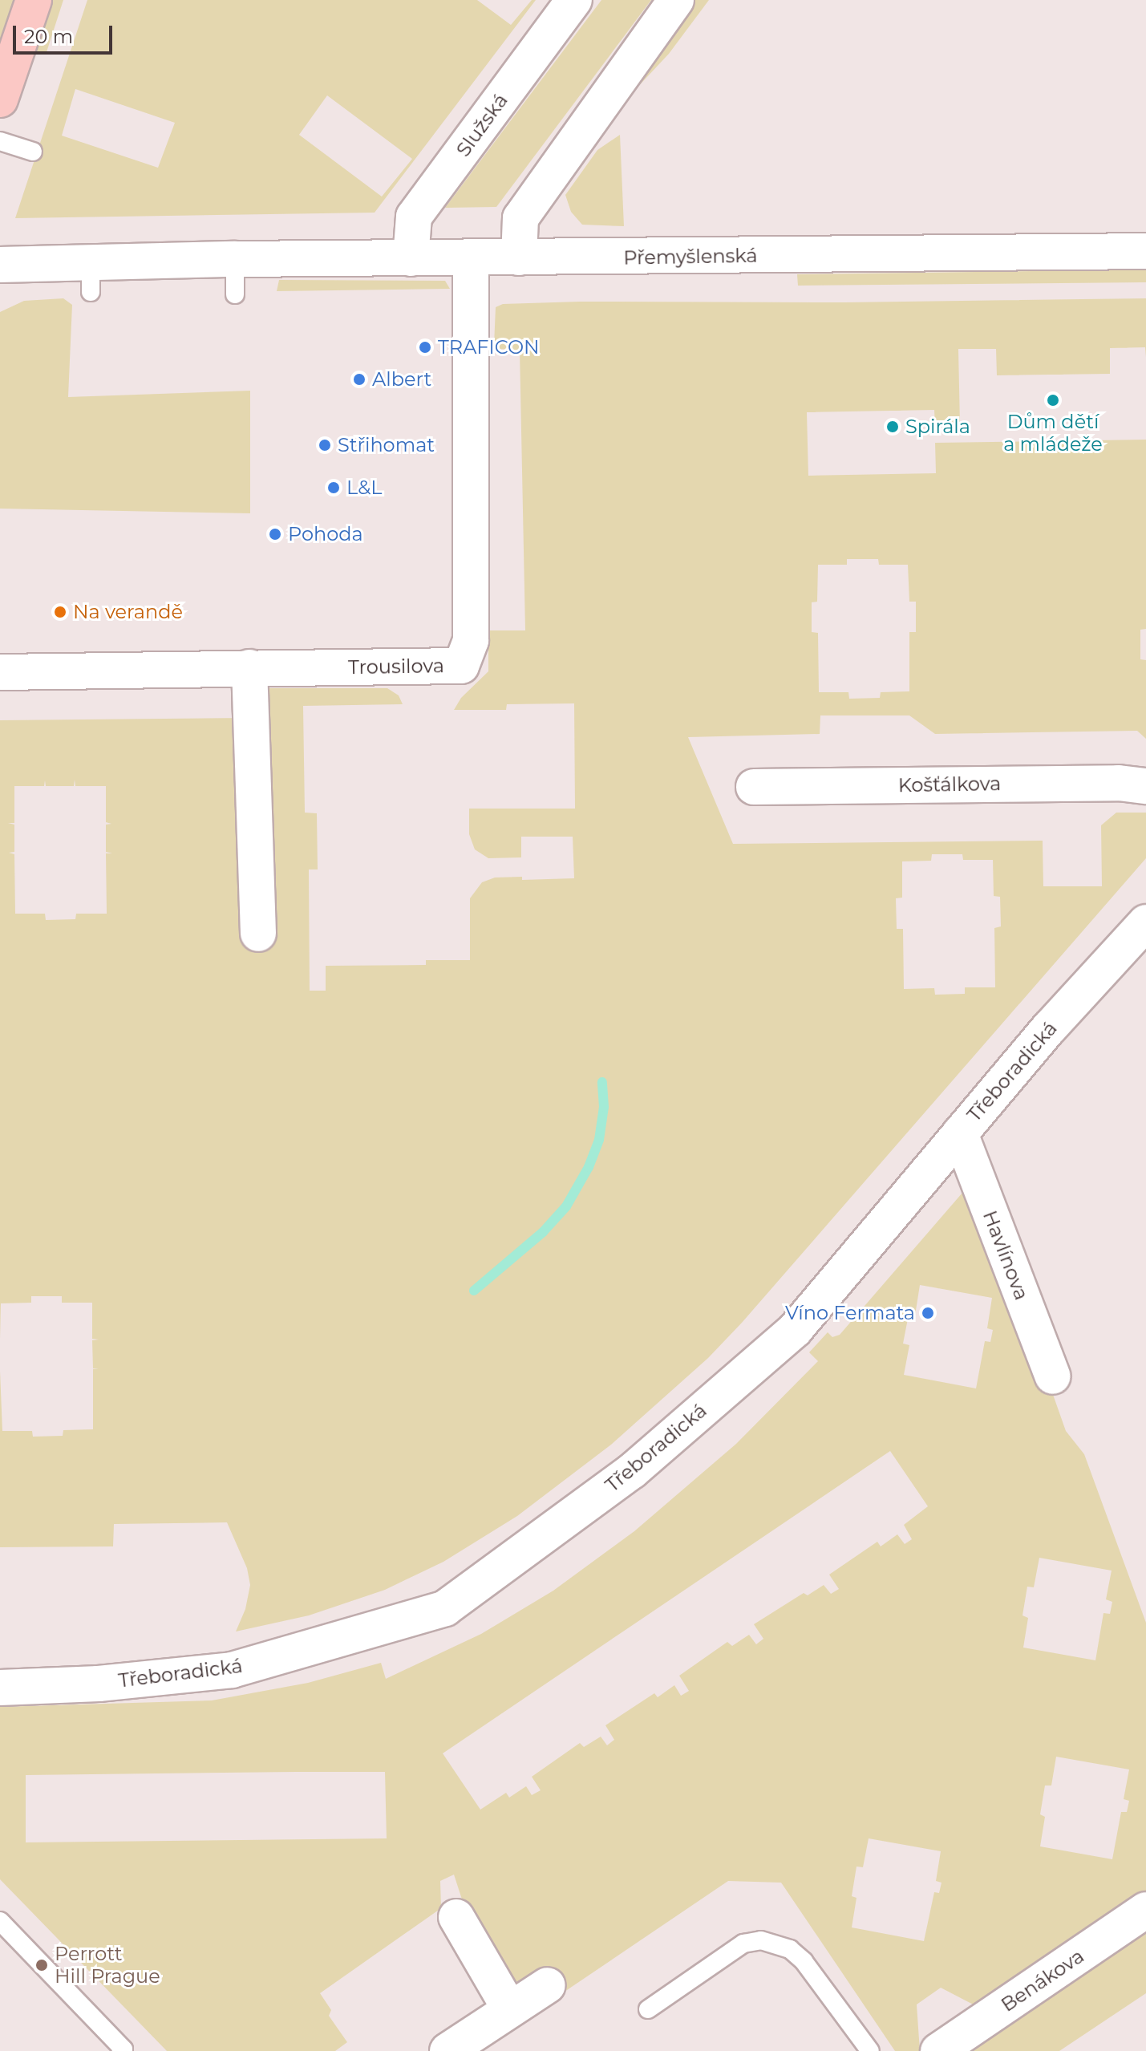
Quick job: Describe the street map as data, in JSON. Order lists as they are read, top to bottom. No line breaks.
{"streets":{"street":["Služská","Přemyšlenská","Trousilova","Košťálkova","Třeboradická","Havlínova","Benákova"]},"crossings":[["Služská","Přemyšlenská"],["Přemyšlenská","Trousilova"],["Třeboradická","Havlínova"]],"places":["TRAFICON","Albert","Dům dětí a mládeže","Spirála","Střihomat","L&L","Pohoda","Na verandě","Víno Fermata","Perrott Hill Prague"],"scale_bar":"20 m"}
